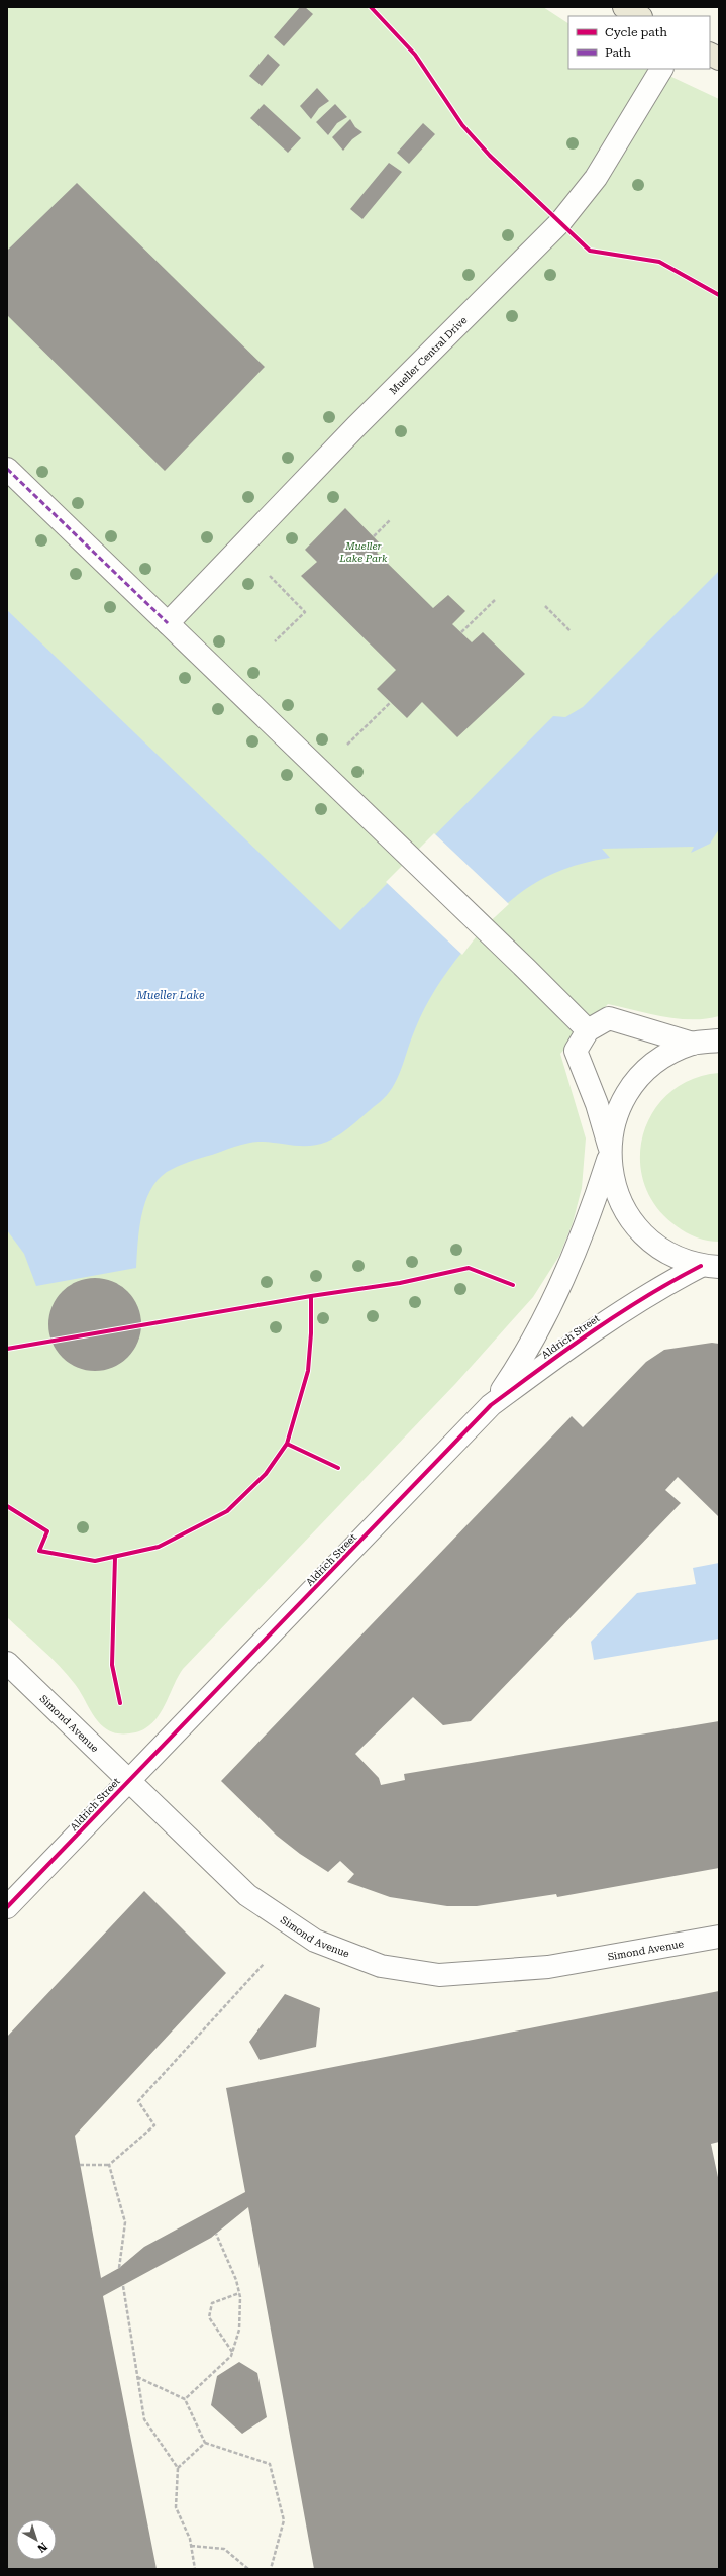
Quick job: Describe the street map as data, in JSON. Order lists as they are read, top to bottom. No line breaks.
{"streets":{"street":["Mueller Central Drive","Aldrich Street","Simond Avenue"]},"crossings":[["Aldrich Street","Simond Avenue"]],"water":["Mueller Lake"],"parks":["Mueller Lake Park"],"legend":["Cycle path","Path"],"north":"bottom right"}
